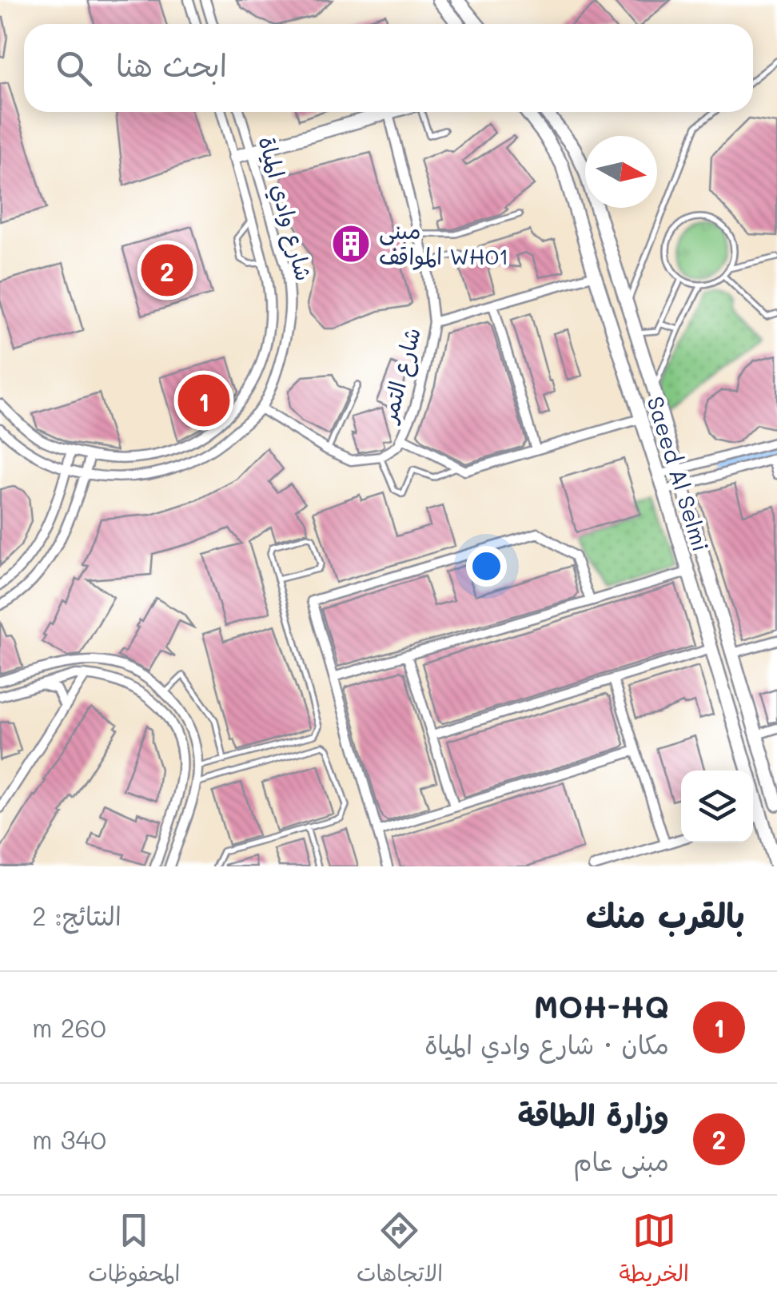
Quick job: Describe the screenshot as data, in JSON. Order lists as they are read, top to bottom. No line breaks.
{"streets":{"street":["شارع وادي المياة","شارع التمر","Saeed Al Selmi"]},"places":{"building":["مبنى المواقف WH01"]},"north":"right","page":{"search":"ابحث هنا","pins":["2","1"],"heading":["بالقرب منك","النتائج: 2"],"list":[{"mark":"1","name":"MOH-HQ","note":"مكان · شارع وادي المياة","value":"260 m"},{"mark":"2","name":"وزارة الطاقة","note":"مبنى عام","value":"340 m"}],"nav":["الخريطة","الاتجاهات","المحفوظات"]}}
